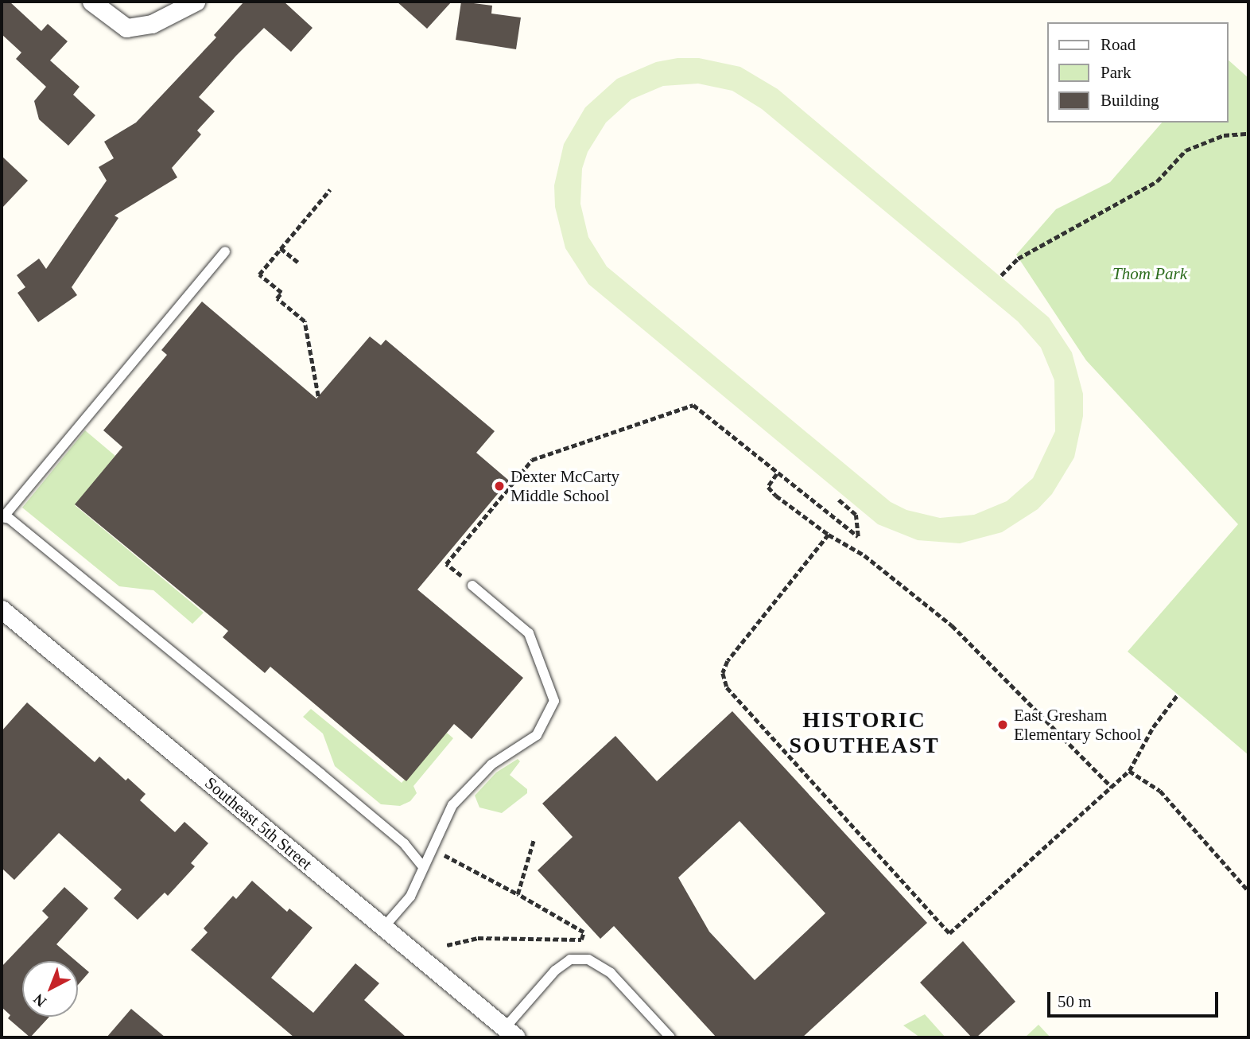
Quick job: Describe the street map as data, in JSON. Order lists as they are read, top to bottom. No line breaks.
{"streets":{"street":["Southeast 5th Street"]},"districts":["HISTORIC SOUTHEAST"],"parks":["Thom Park"],"places":["Dexter McCarty Middle School","East Gresham Elementary School"],"legend":["Road","Park","Building"],"scale_bar":"50 m","north":"bottom left"}
